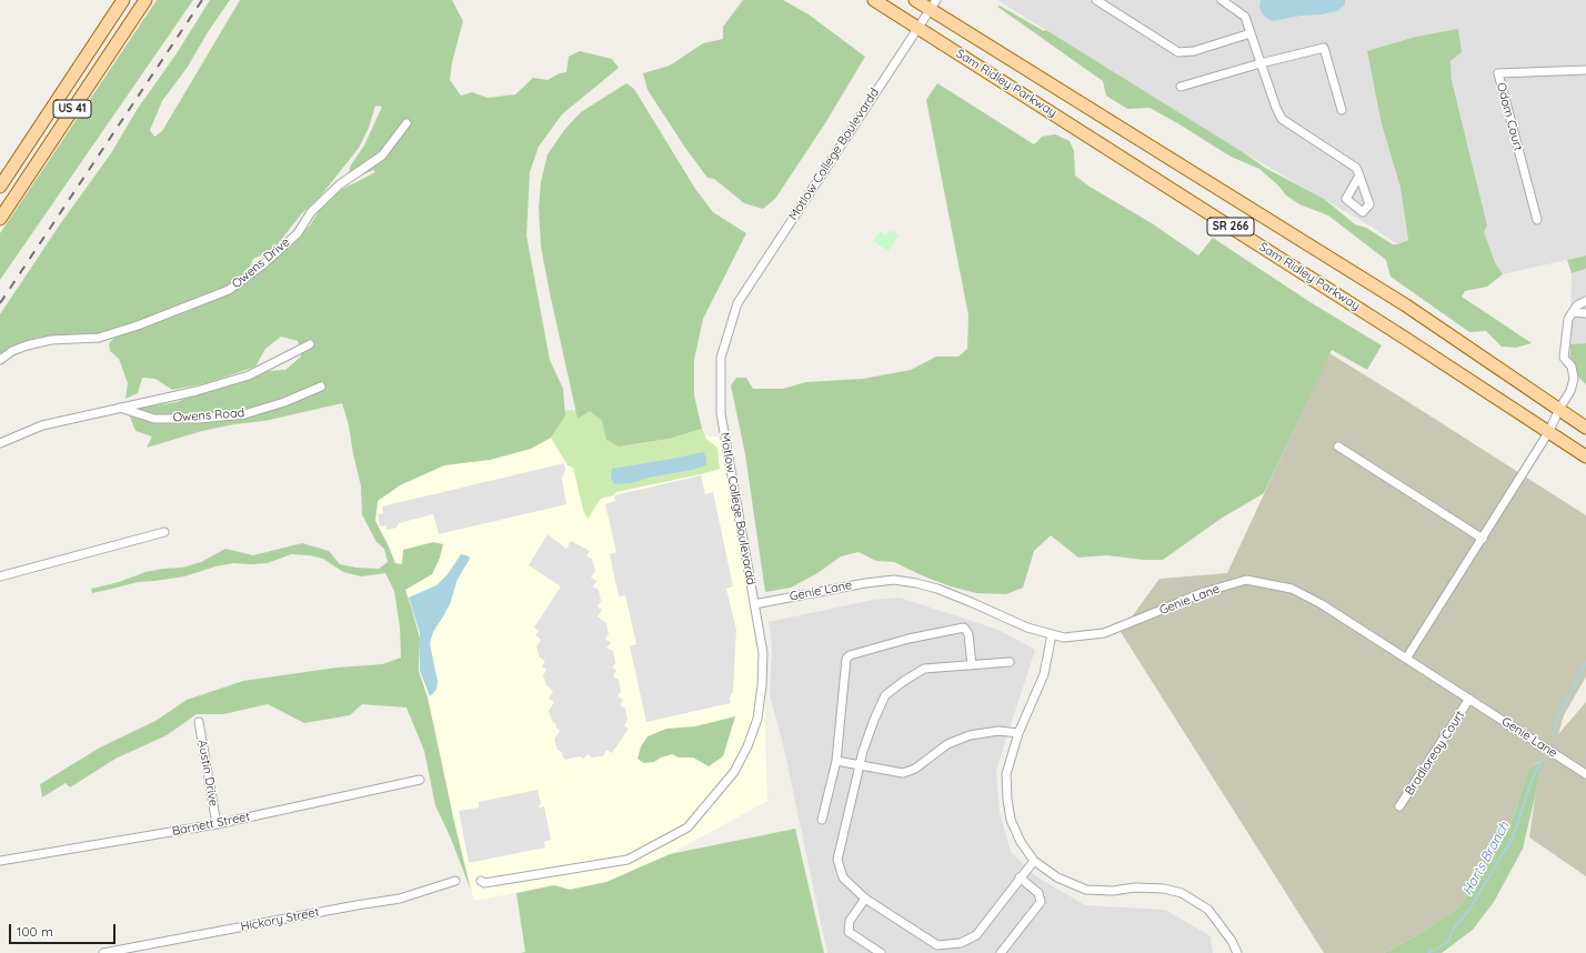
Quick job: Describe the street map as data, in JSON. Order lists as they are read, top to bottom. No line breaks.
{"streets":{"main road":["Sam Ridley Parkway","US 41","SR 266"],"street":["Odom Court","Motlow College Boulevardd","Owens Drive","Owens Road","Genie Lane","Bradloreay Court","Austin Drive","Barnett Street","Hickory Street"]},"crossings":[["Sam Ridley Parkway","Motlow College Boulevardd"],["Motlow College Boulevardd","Genie Lane"],["Genie Lane","Bradloreay Court"],["Austin Drive","Barnett Street"]],"water":["Harts Branch"],"scale_bar":"100 m"}
